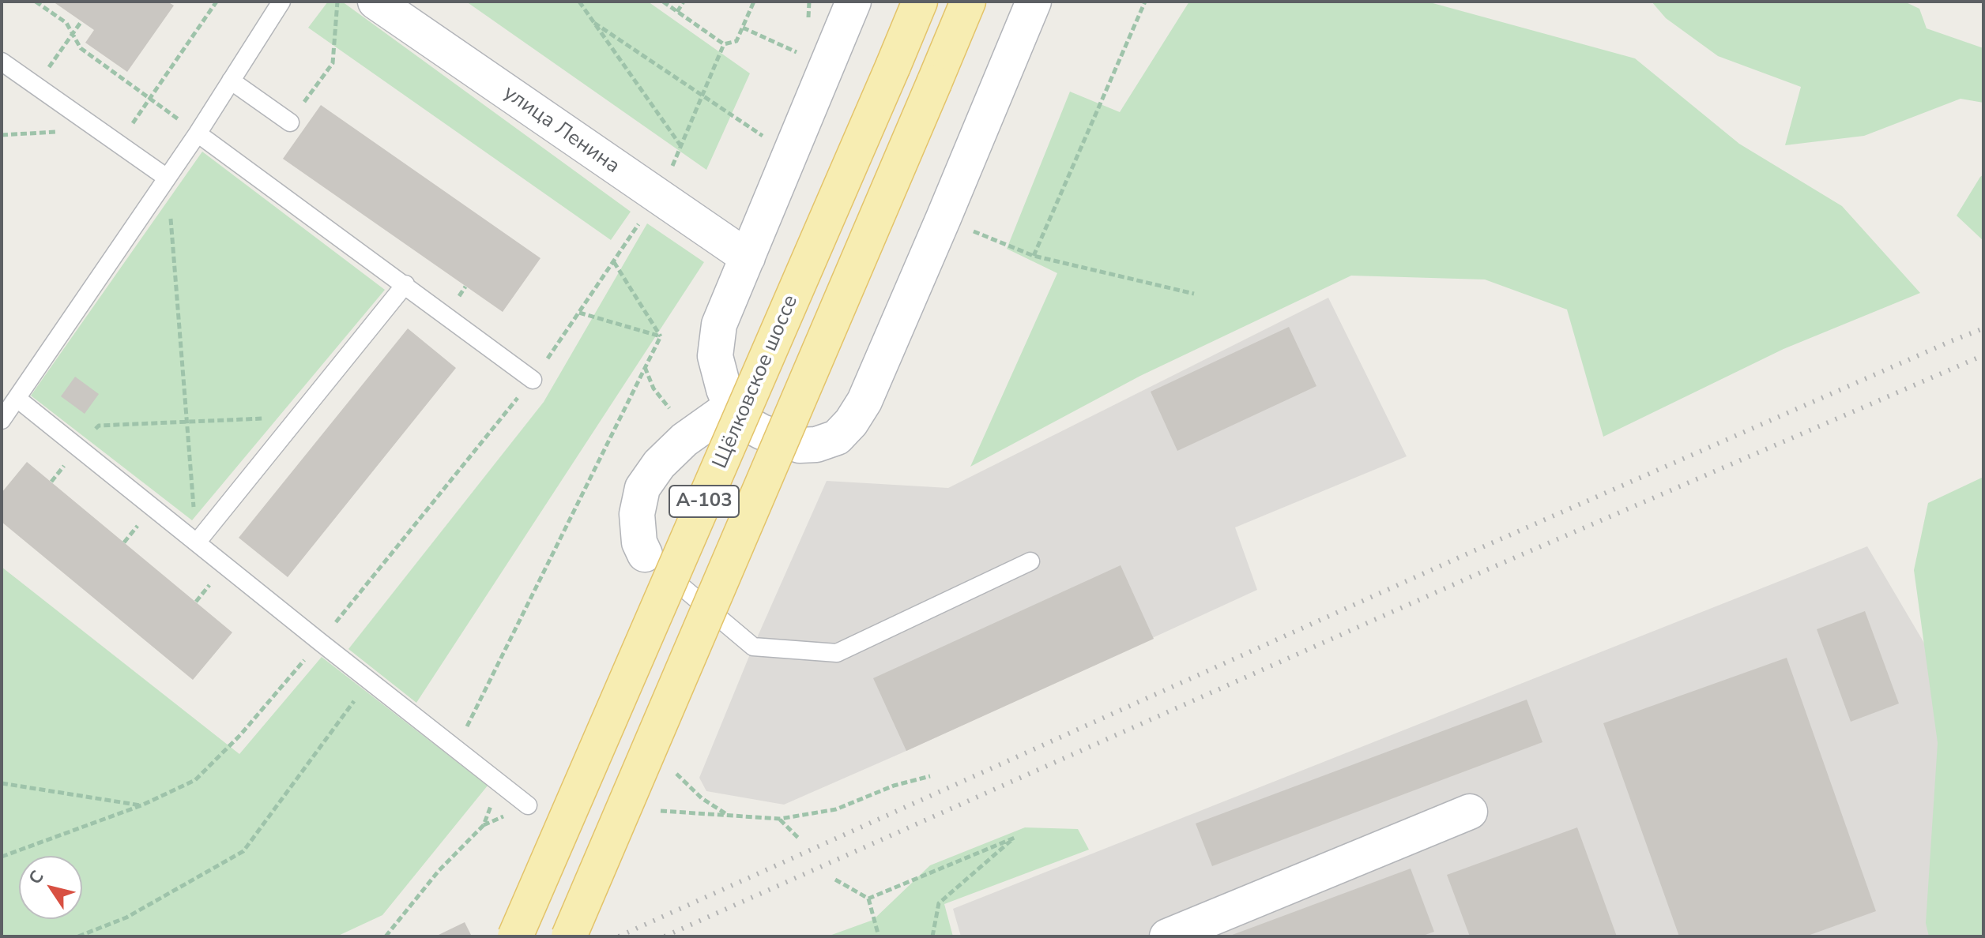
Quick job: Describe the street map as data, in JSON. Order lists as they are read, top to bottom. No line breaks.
{"streets":{"main road":["Щёлковское шоссе","А-103"],"street":["улица Ленина"]},"north":"top left"}
